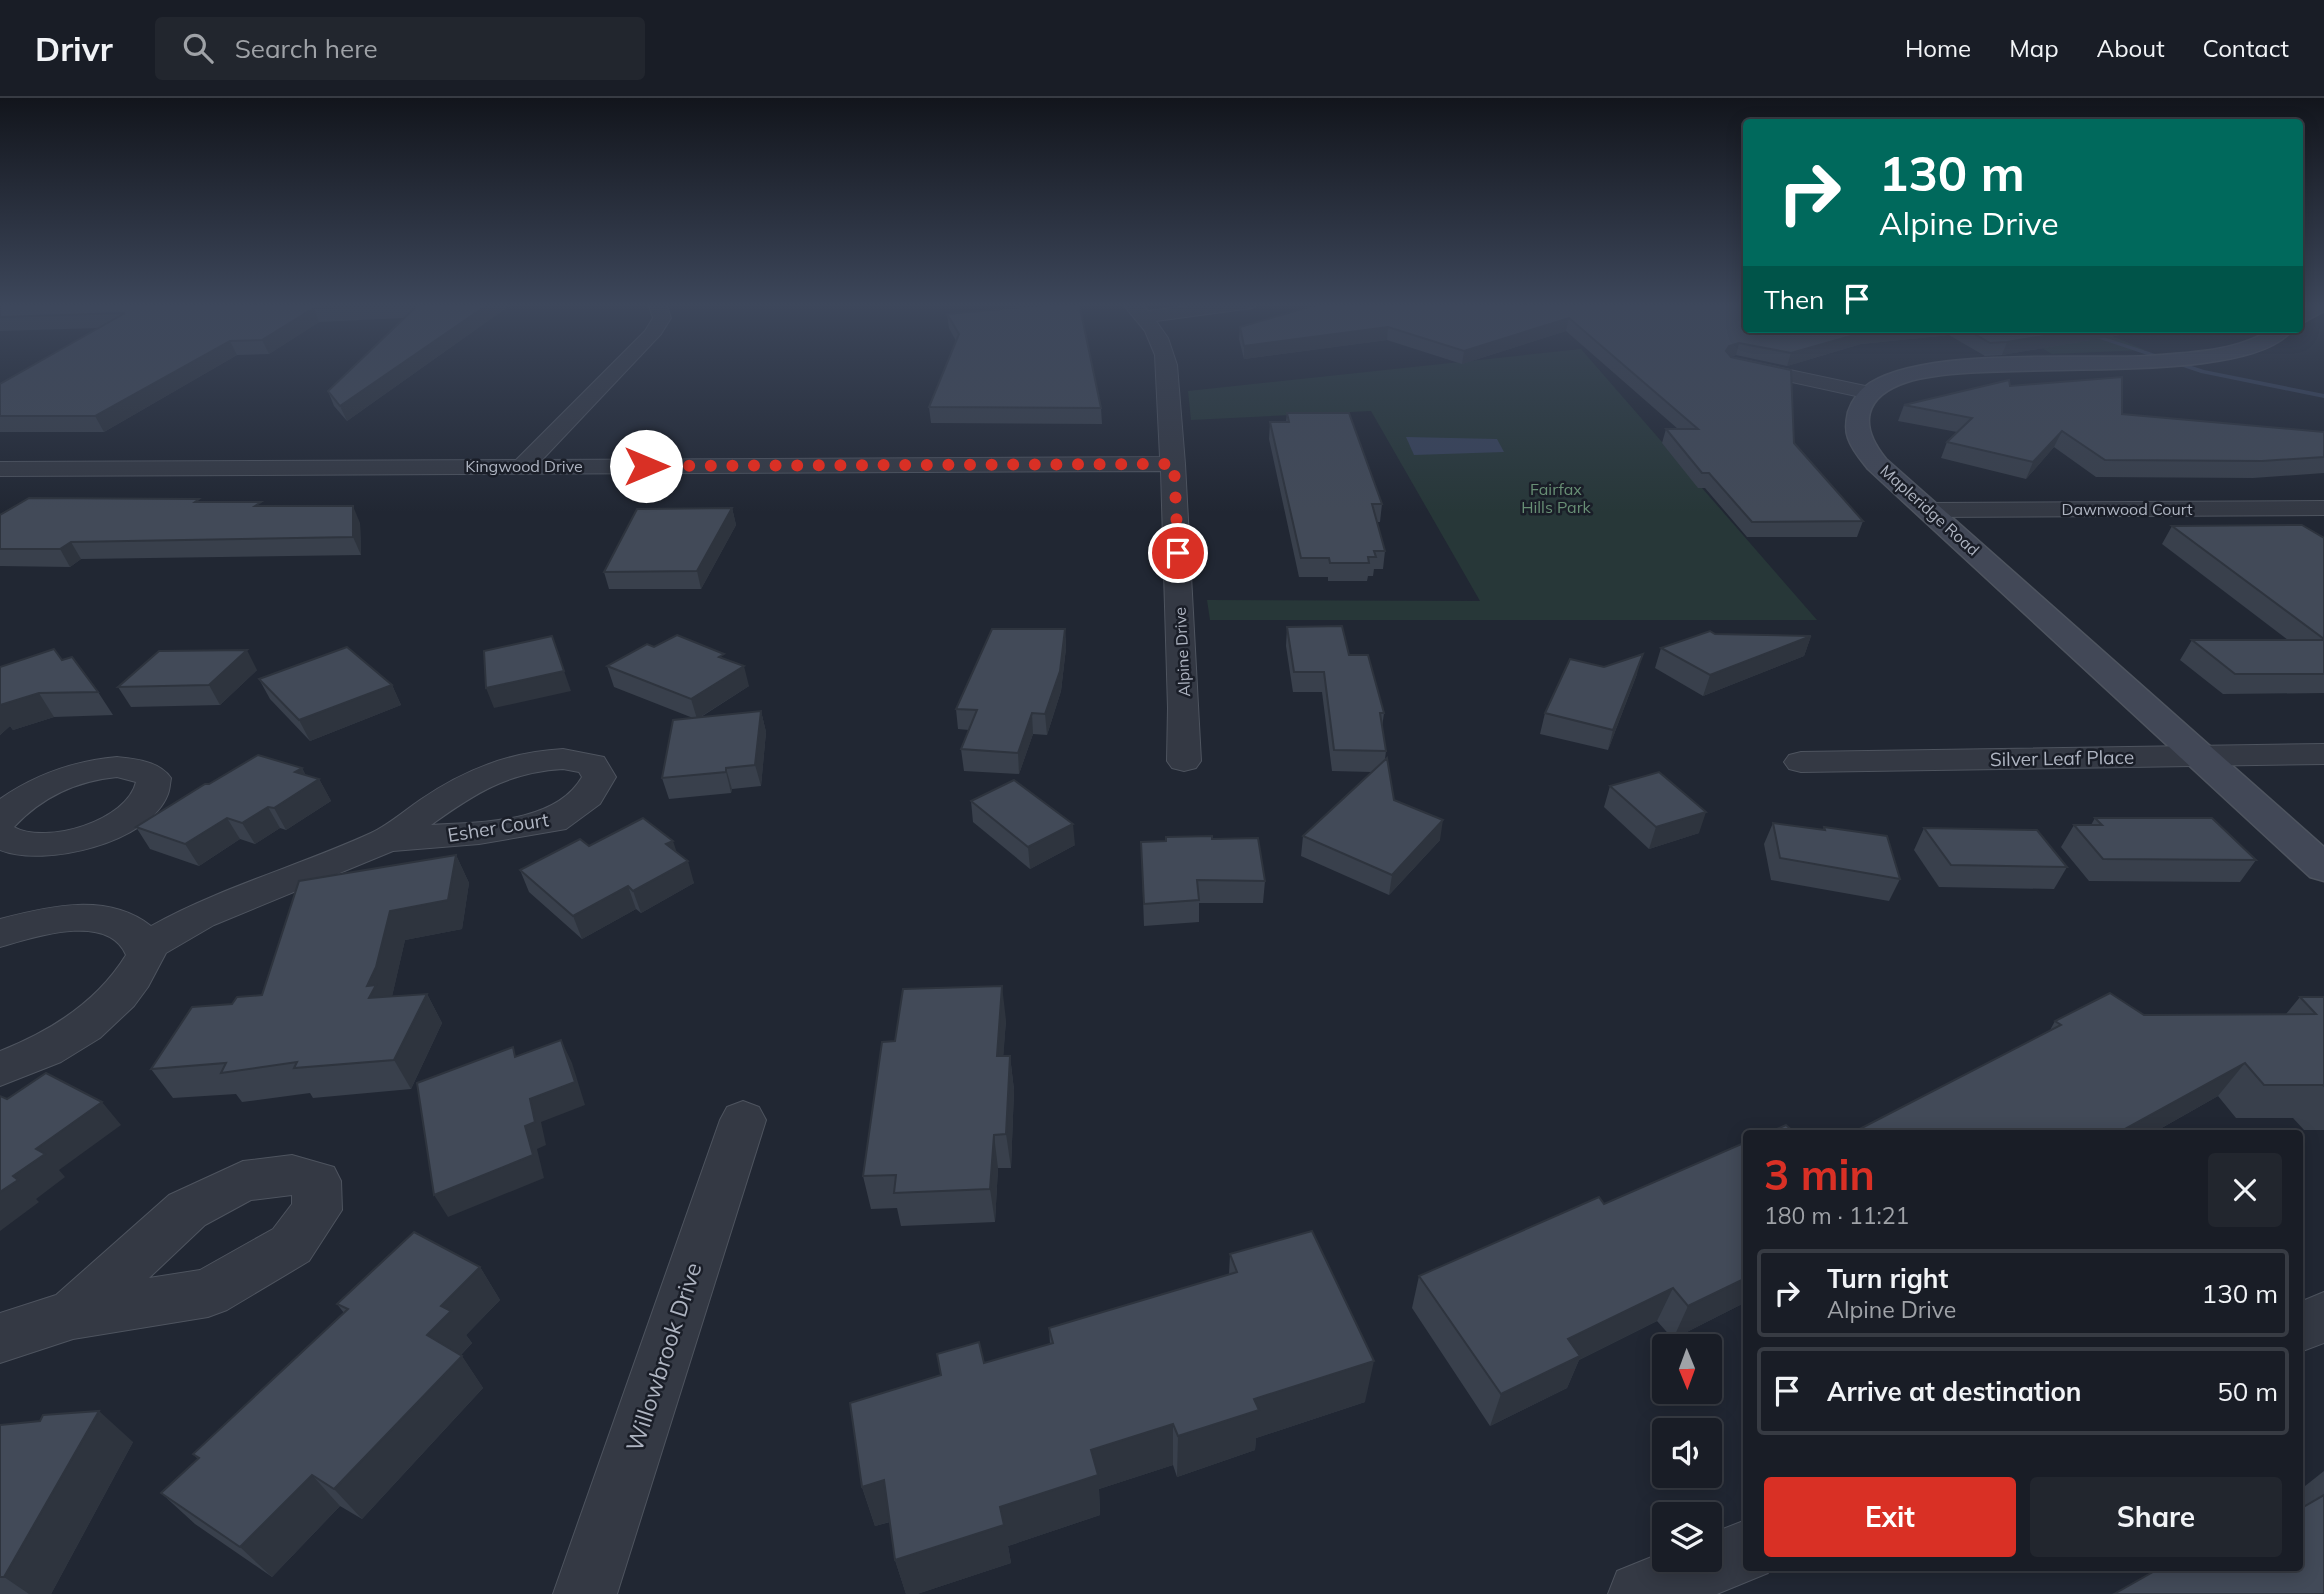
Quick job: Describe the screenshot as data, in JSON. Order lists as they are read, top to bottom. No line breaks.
{"streets":{"street":["Kingwood Drive","Dawnwood Court","Mapleridge Road","Alpine Drive","Silver Leaf Place","Esher Court","Willowbrook Drive"]},"crossings":[["Kingwood Drive","Alpine Drive"],["Dawnwood Court","Mapleridge Road"],["Mapleridge Road","Silver Leaf Place"]],"parks":["Fairfax Hills Park"],"north":"bottom","page":{"header":"Drivr","search":"Search here","nav":["Home","Map","About","Contact"],"turn":["130 m","Alpine Drive"],"then":"Then","heading":["3 min","180 m · 11:21"],"list":[{"name":"Turn right","note":"Alpine Drive","value":"130 m"},{"name":"Arrive at destination","value":"50 m"}],"buttons":["Exit","Share"]}}
